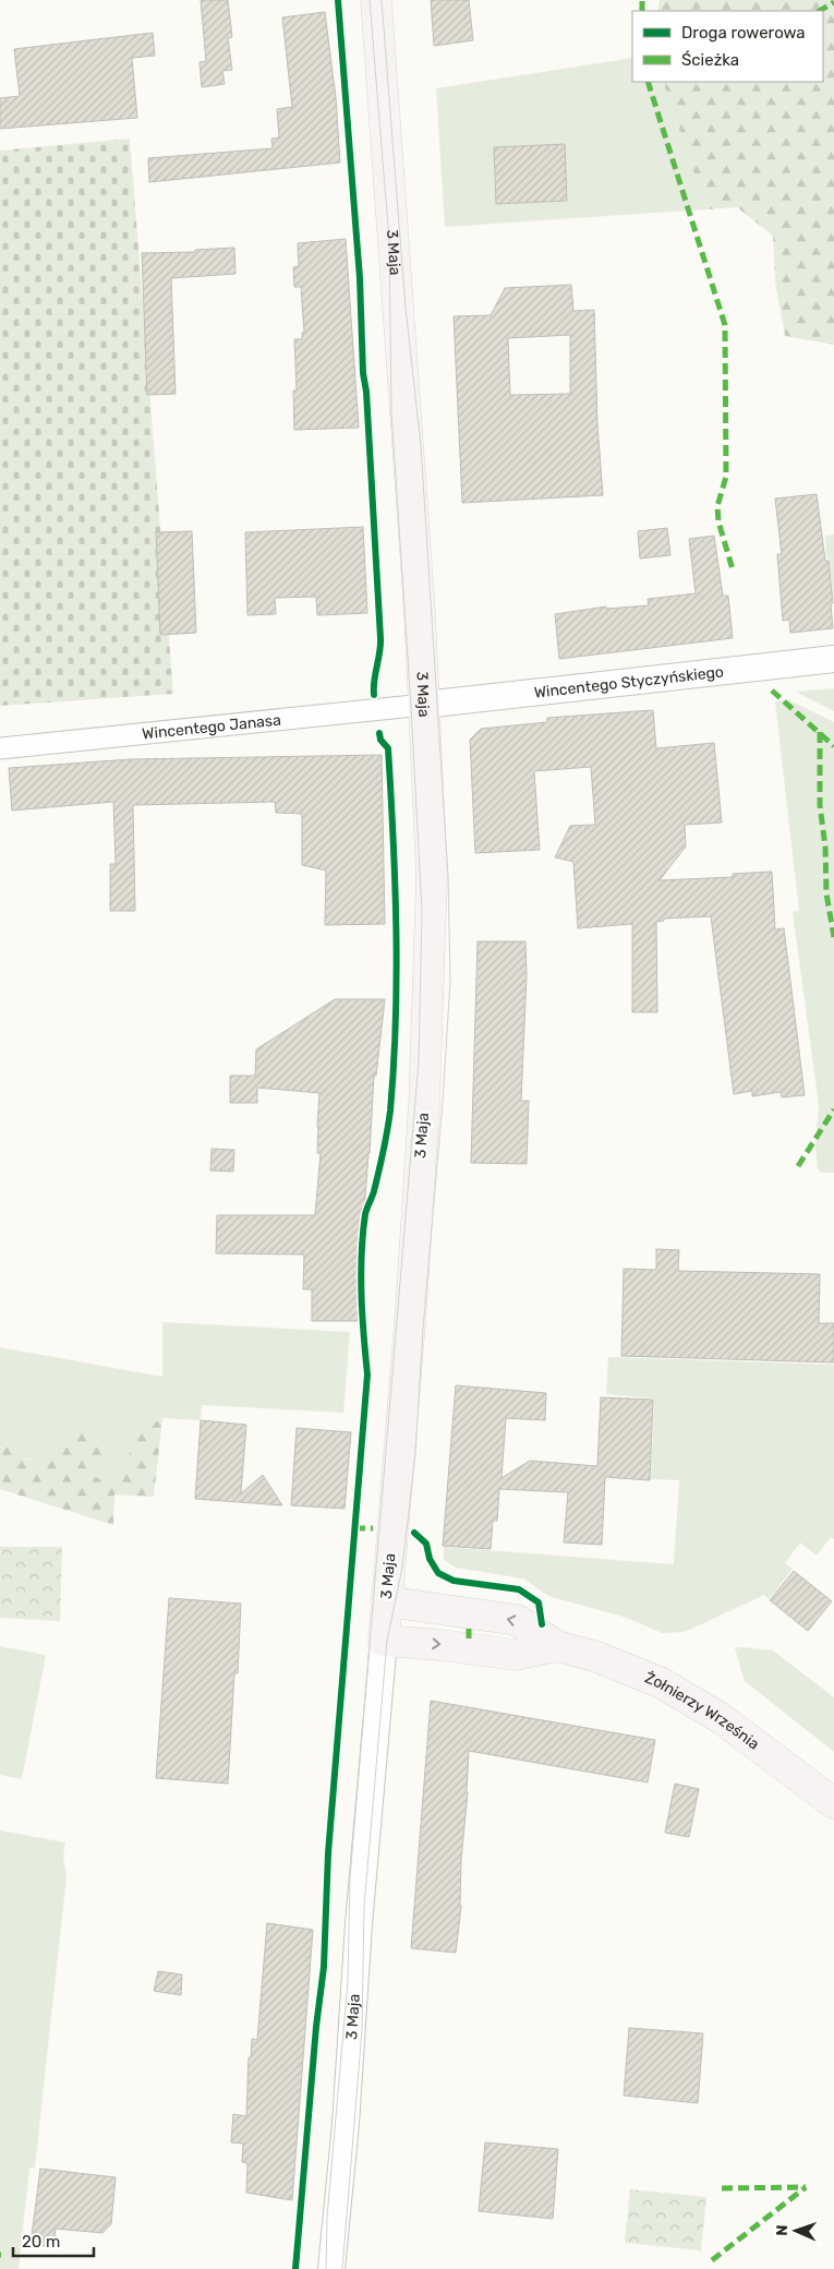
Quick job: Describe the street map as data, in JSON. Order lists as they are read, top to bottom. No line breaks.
{"streets":{"main road":["3 Maja","Żołnierzy Września"],"street":["Wincentego Styczyńskiego","Wincentego Janasa"]},"crossings":[["3 Maja","Wincentego Styczyńskiego"],["3 Maja","Wincentego Janasa"],["3 Maja","Żołnierzy Września"],["Wincentego Styczyńskiego","Wincentego Janasa"]],"legend":["Droga rowerowa","Ścieżka"],"scale_bar":"20 m","north":"left"}
